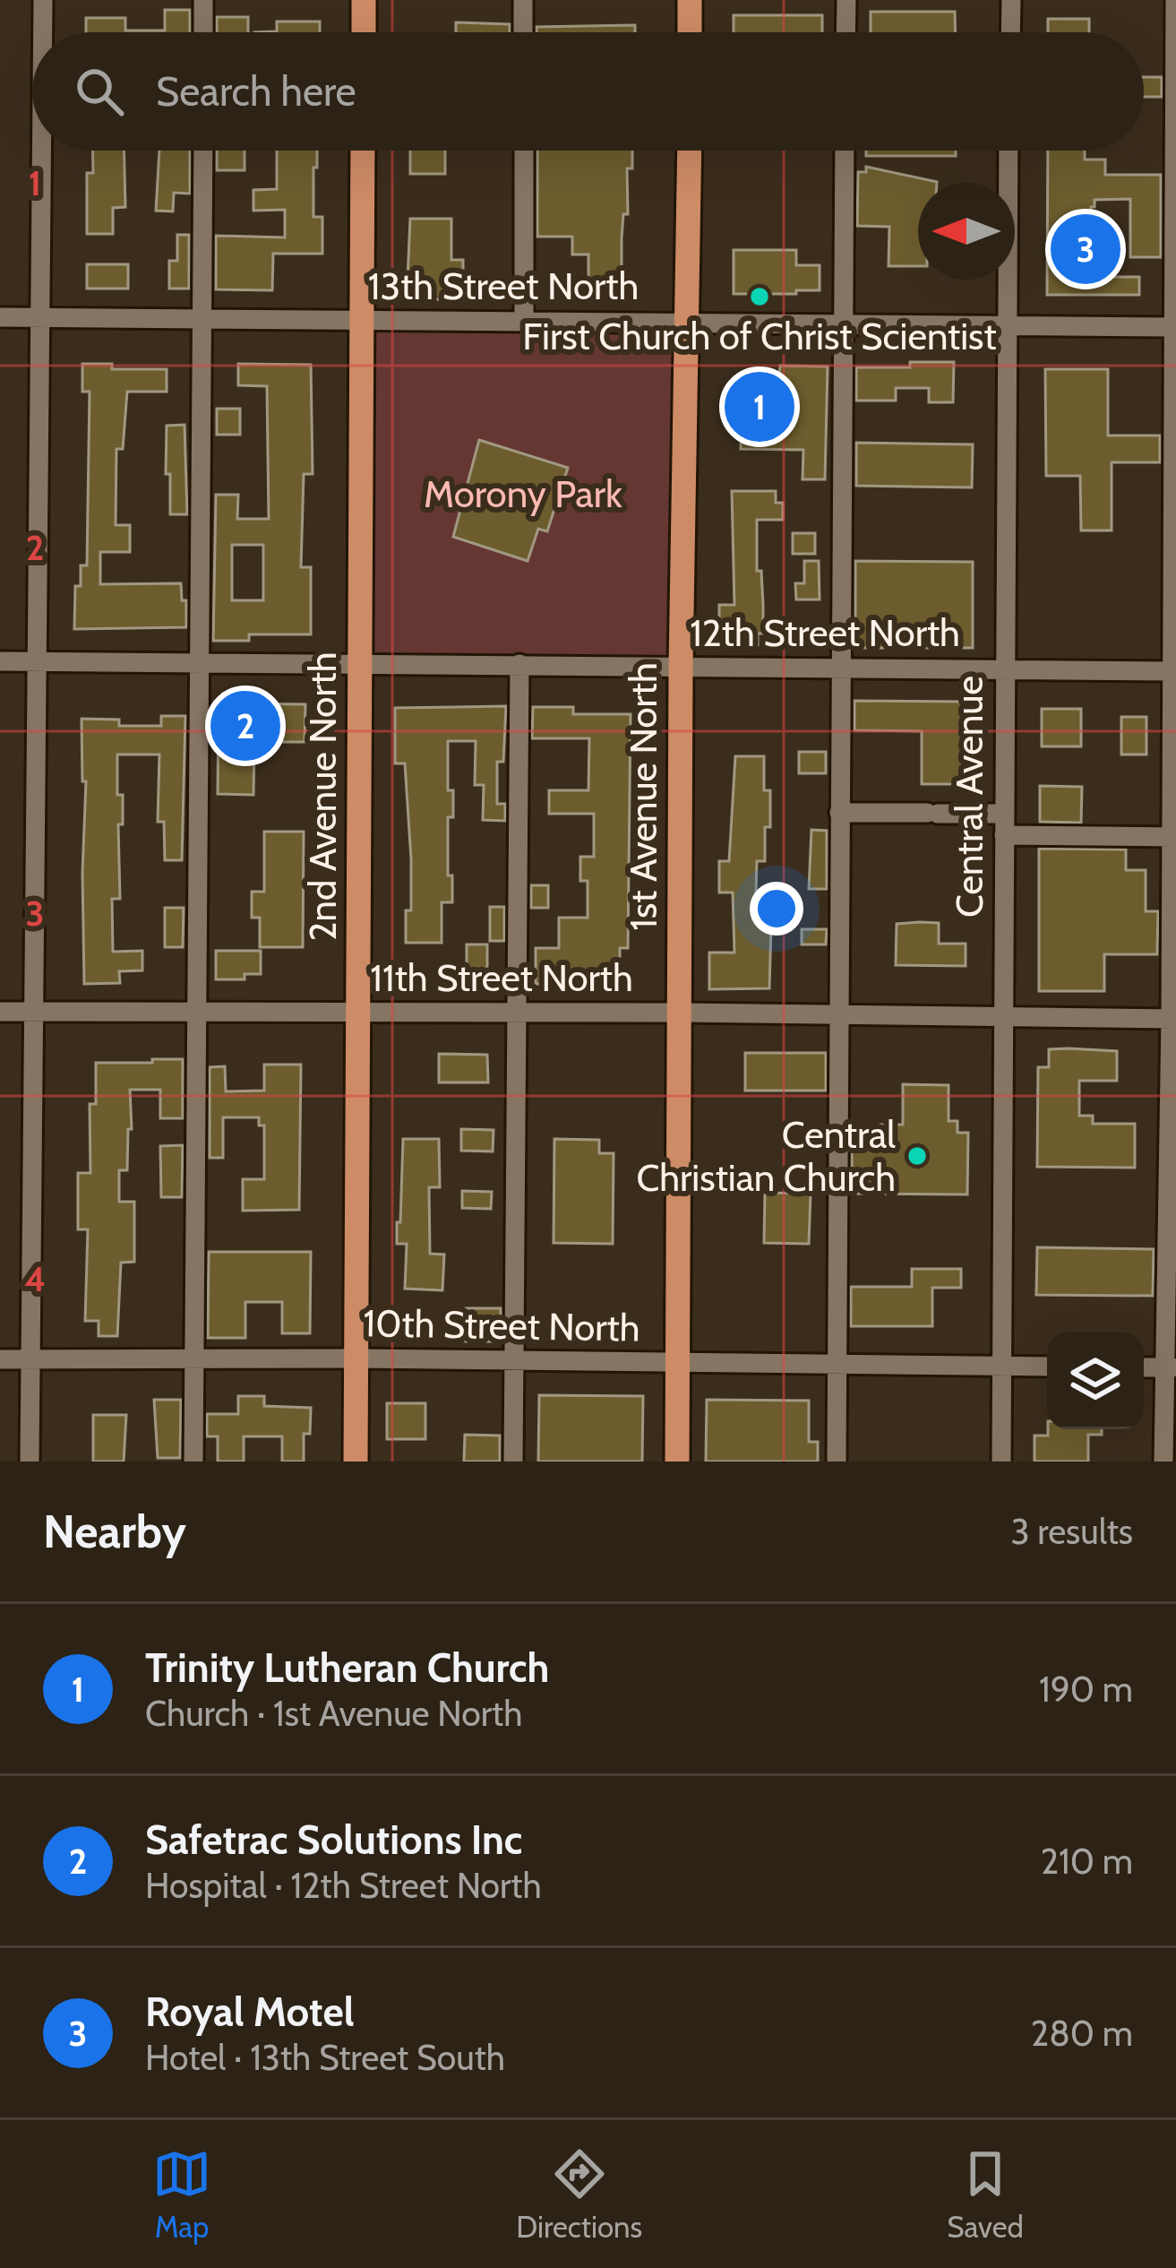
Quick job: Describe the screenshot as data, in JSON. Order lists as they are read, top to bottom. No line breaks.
{"streets":{"main road":["2nd Avenue North","1st Avenue North"],"street":["13th Street North","12th Street North","Central Avenue","11th Street North","10th Street North"]},"crossings":[["13th Street North","2nd Avenue North"],["13th Street North","1st Avenue North"],["13th Street North","Central Avenue"],["12th Street North","2nd Avenue North"],["12th Street North","1st Avenue North"],["12th Street North","Central Avenue"],["2nd Avenue North","11th Street North"],["2nd Avenue North","10th Street North"],["1st Avenue North","11th Street North"],["1st Avenue North","10th Street North"],["Central Avenue","11th Street North"],["Central Avenue","10th Street North"]],"parks":["Morony Park"],"places":["First Church of Christ Scientist","Central Christian Church"],"north":"left","page":{"search":"Search here","pins":["3","1","2"],"heading":["Nearby","3 results"],"list":[{"mark":"1","name":"Trinity Lutheran Church","note":"Church · 1st Avenue North","value":"190 m"},{"mark":"2","name":"Safetrac Solutions Inc","note":"Hospital · 12th Street North","value":"210 m"},{"mark":"3","name":"Royal Motel","note":"Hotel · 13th Street South","value":"280 m"}],"nav":["Map","Directions","Saved"]},"grid":{"rows":["1","2","3","4"]}}
